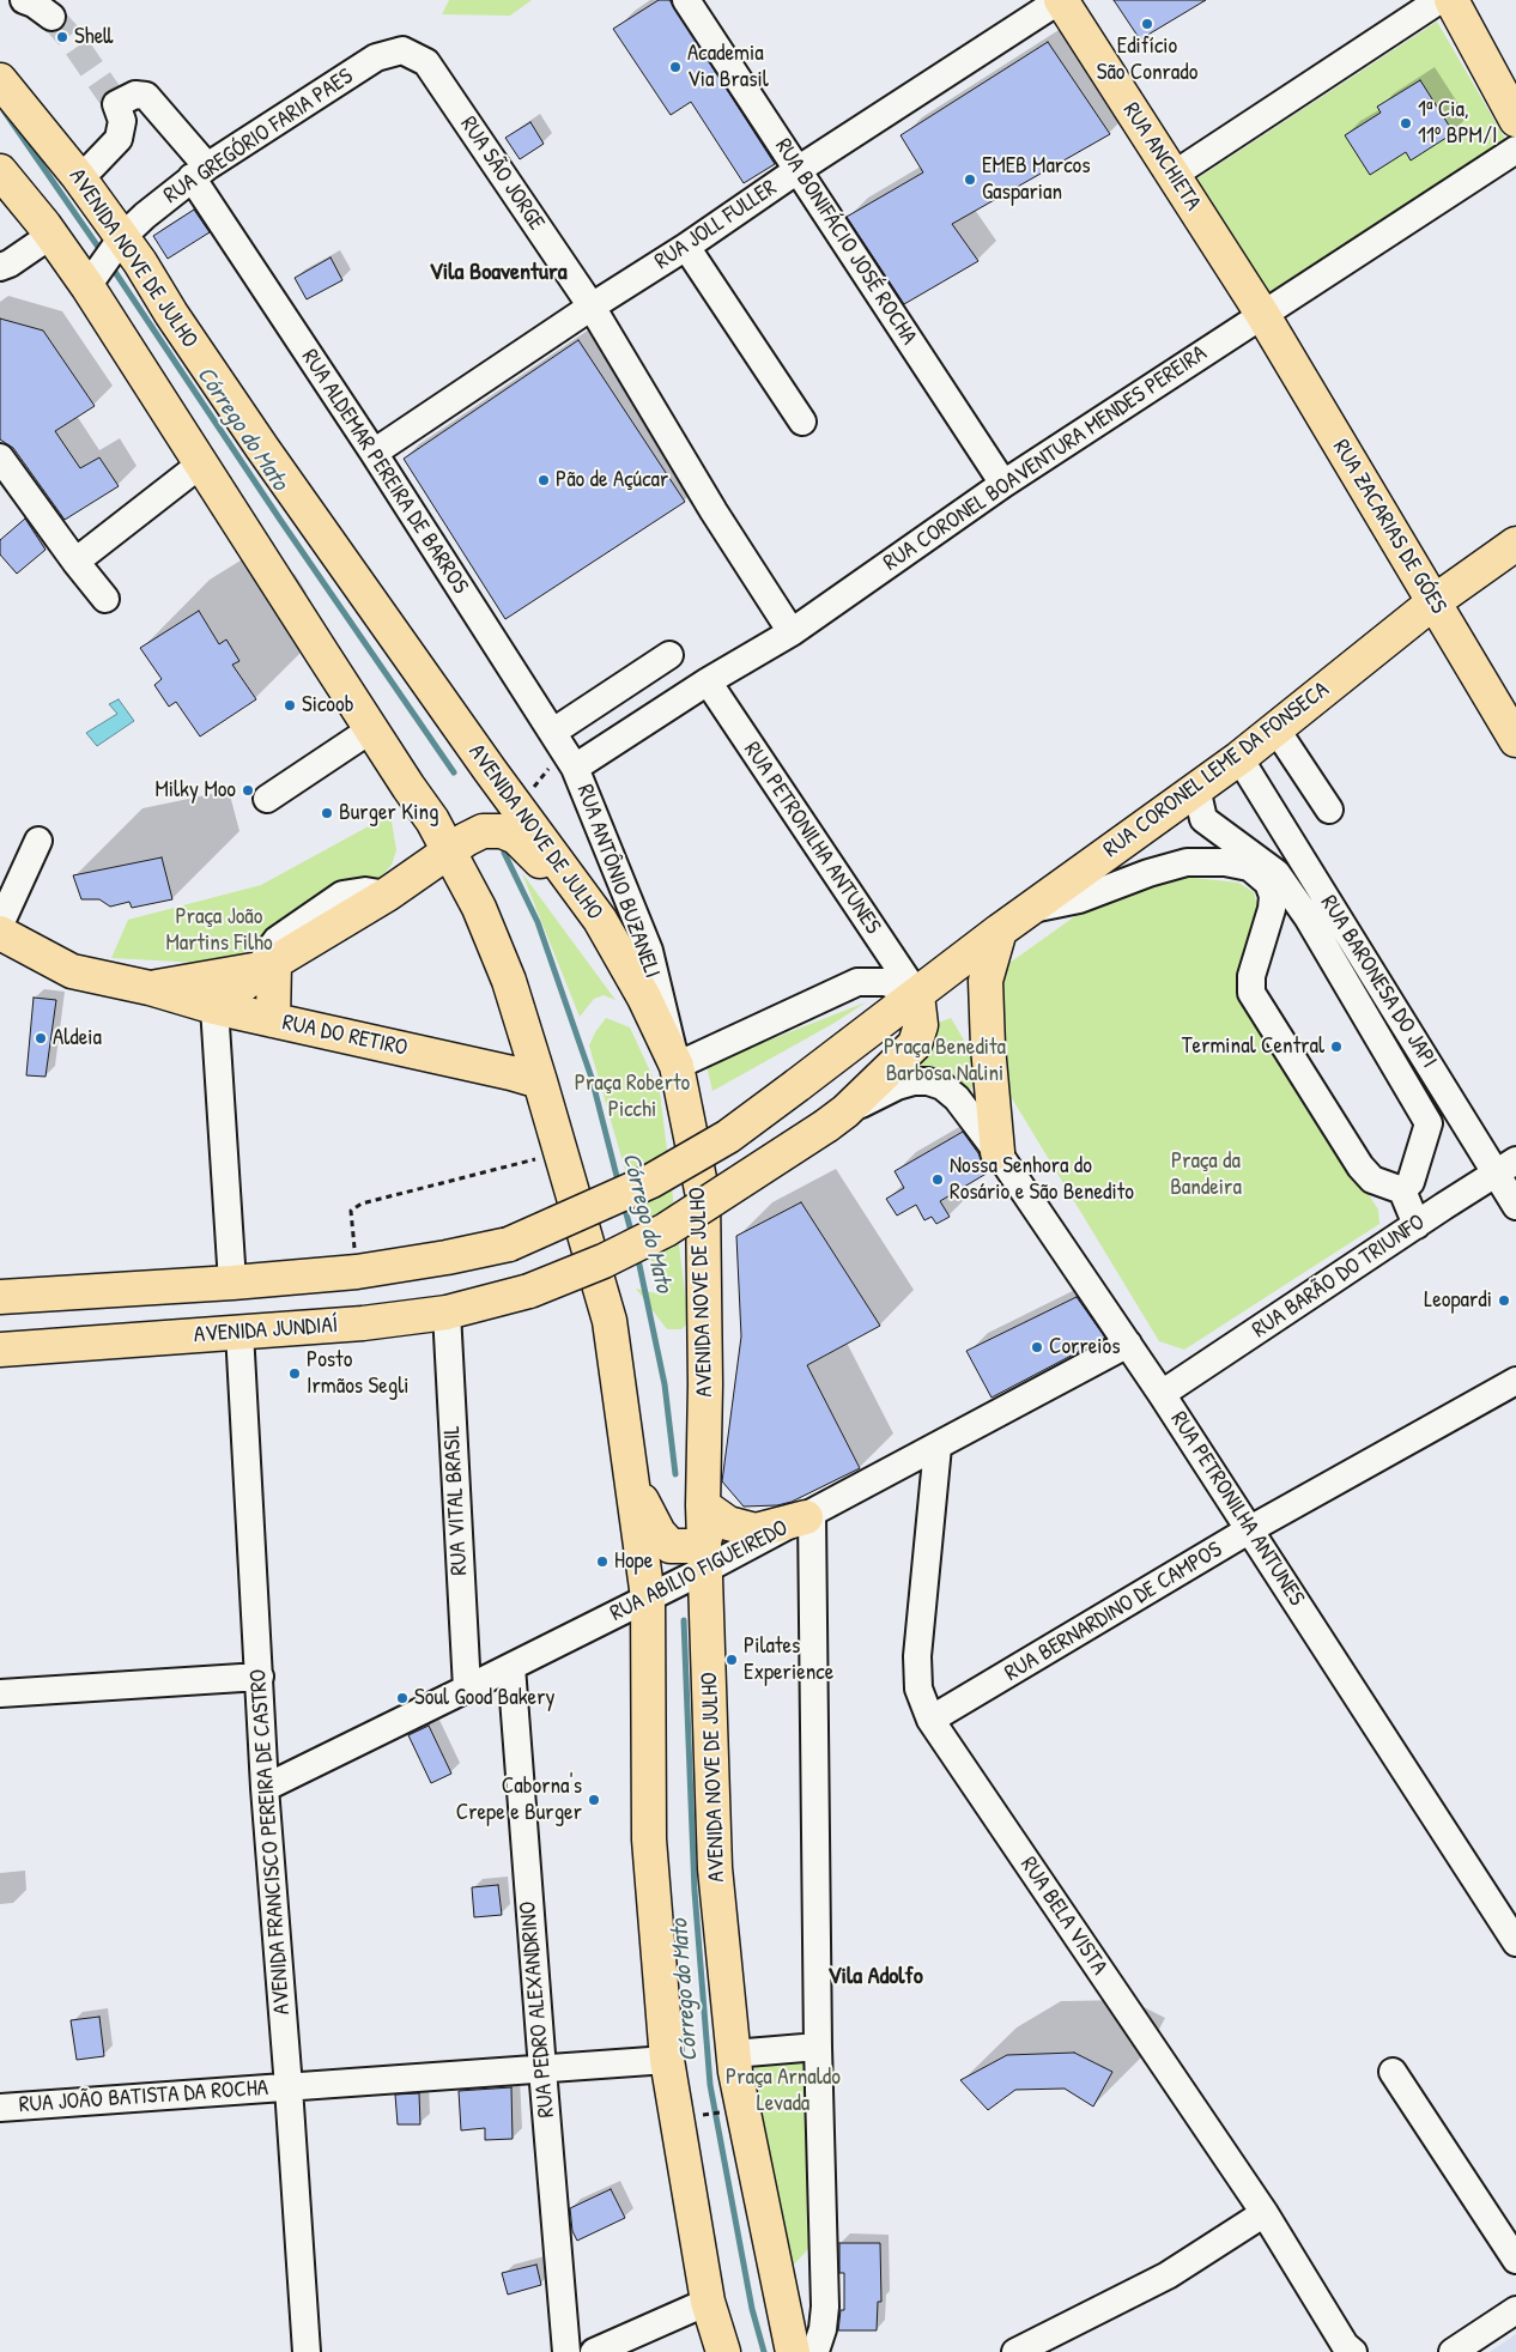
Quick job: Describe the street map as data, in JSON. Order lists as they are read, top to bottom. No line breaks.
{"streets":{"main road":["RUA ANCHIETA","AVENIDA NOVE DE JULHO","RUA ZACARIAS DE GÓES","RUA CORONEL LEME DA FONSECA","RUA DO RETIRO","AVENIDA JUNDIAÍ"],"street":["RUA GREGÓRIO FARIA PAES","RUA SÃO JORGE","RUA JOLL FULLER","RUA BONIFÁCIO JOSÉ ROCHA","RUA CORONEL BOAVENTURA MENDES PEREIRA","RUA ALDEMAR PEREIRA DE BARROS","RUA PETRONILHA ANTUNES","RUA ANTÔNIO BUZANELI","RUA BARONESA DO JAPI","RUA BARÃO DO TRIUNFO","RUA VITAL BRASIL","RUA ABILIO FIGUEIREDO","RUA BERNARDINO DE CAMPOS","AVENIDA FRANCISCO PEREIRA DE CASTRO","RUA BELA VISTA","RUA PEDRO ALEXANDRINO","RUA JOÃO BATISTA DA ROCHA"]},"crossings":[["RUA GREGÓRIO FARIA PAES","RUA SÃO JORGE"],["RUA GREGÓRIO FARIA PAES","AVENIDA NOVE DE JULHO"],["RUA GREGÓRIO FARIA PAES","RUA ALDEMAR PEREIRA DE BARROS"],["RUA ANCHIETA","RUA JOLL FULLER"],["RUA ANCHIETA","RUA CORONEL BOAVENTURA MENDES PEREIRA"],["RUA ANCHIETA","RUA ZACARIAS DE GÓES"],["RUA SÃO JORGE","RUA JOLL FULLER"],["RUA SÃO JORGE","RUA CORONEL BOAVENTURA MENDES PEREIRA"],["RUA JOLL FULLER","RUA BONIFÁCIO JOSÉ ROCHA"],["RUA JOLL FULLER","RUA ALDEMAR PEREIRA DE BARROS"],["RUA BONIFÁCIO JOSÉ ROCHA","RUA CORONEL BOAVENTURA MENDES PEREIRA"],["AVENIDA NOVE DE JULHO","RUA ALDEMAR PEREIRA DE BARROS"],["AVENIDA NOVE DE JULHO","RUA ANTÔNIO BUZANELI"],["AVENIDA NOVE DE JULHO","RUA ABILIO FIGUEIREDO"],["RUA CORONEL BOAVENTURA MENDES PEREIRA","RUA ALDEMAR PEREIRA DE BARROS"],["RUA CORONEL BOAVENTURA MENDES PEREIRA","RUA ZACARIAS DE GÓES"],["RUA CORONEL BOAVENTURA MENDES PEREIRA","RUA PETRONILHA ANTUNES"],["RUA CORONEL BOAVENTURA MENDES PEREIRA","RUA ANTÔNIO BUZANELI"],["RUA ALDEMAR PEREIRA DE BARROS","RUA ANTÔNIO BUZANELI"],["RUA ZACARIAS DE GÓES","RUA CORONEL LEME DA FONSECA"],["RUA CORONEL LEME DA FONSECA","RUA PETRONILHA ANTUNES"],["RUA CORONEL LEME DA FONSECA","RUA BARONESA DO JAPI"],["RUA CORONEL LEME DA FONSECA","AVENIDA JUNDIAÍ"],["RUA PETRONILHA ANTUNES","RUA BARÃO DO TRIUNFO"],["RUA PETRONILHA ANTUNES","AVENIDA JUNDIAÍ"],["RUA PETRONILHA ANTUNES","RUA ABILIO FIGUEIREDO"],["RUA PETRONILHA ANTUNES","RUA BERNARDINO DE CAMPOS"],["RUA BARONESA DO JAPI","RUA BARÃO DO TRIUNFO"],["AVENIDA JUNDIAÍ","RUA VITAL BRASIL"],["AVENIDA JUNDIAÍ","AVENIDA FRANCISCO PEREIRA DE CASTRO"],["RUA VITAL BRASIL","RUA ABILIO FIGUEIREDO"],["RUA ABILIO FIGUEIREDO","AVENIDA FRANCISCO PEREIRA DE CASTRO"],["RUA ABILIO FIGUEIREDO","RUA BELA VISTA"],["RUA ABILIO FIGUEIREDO","RUA PEDRO ALEXANDRINO"],["RUA BERNARDINO DE CAMPOS","RUA BELA VISTA"],["AVENIDA FRANCISCO PEREIRA DE CASTRO","RUA JOÃO BATISTA DA ROCHA"],["RUA PEDRO ALEXANDRINO","RUA JOÃO BATISTA DA ROCHA"]],"districts":["Vila Boaventura","Vila Adolfo"],"water":["Córrego do Mato"],"parks":["Praça João Martins Filho","Praça Benedita Barbosa Nalini","Praça Roberto Picchi","Praça da Bandeira","Praça Arnaldo Levada"],"places":["Edifício São Conrado","Shell","Academia Via Brasil","1ª Cia, 11º BPM/I","EMEB Marcos Gasparian","Pão de Açúcar","Sicoob","Milky Moo","Burger King","Aldeia","Terminal Central","Nossa Senhora do Rosário e São Benedito","Leopardi","Correios","Posto Irmãos Segli","Hope","Pilates Experience","Soul Good Bakery","Caborna's Crepe e Burger"]}
